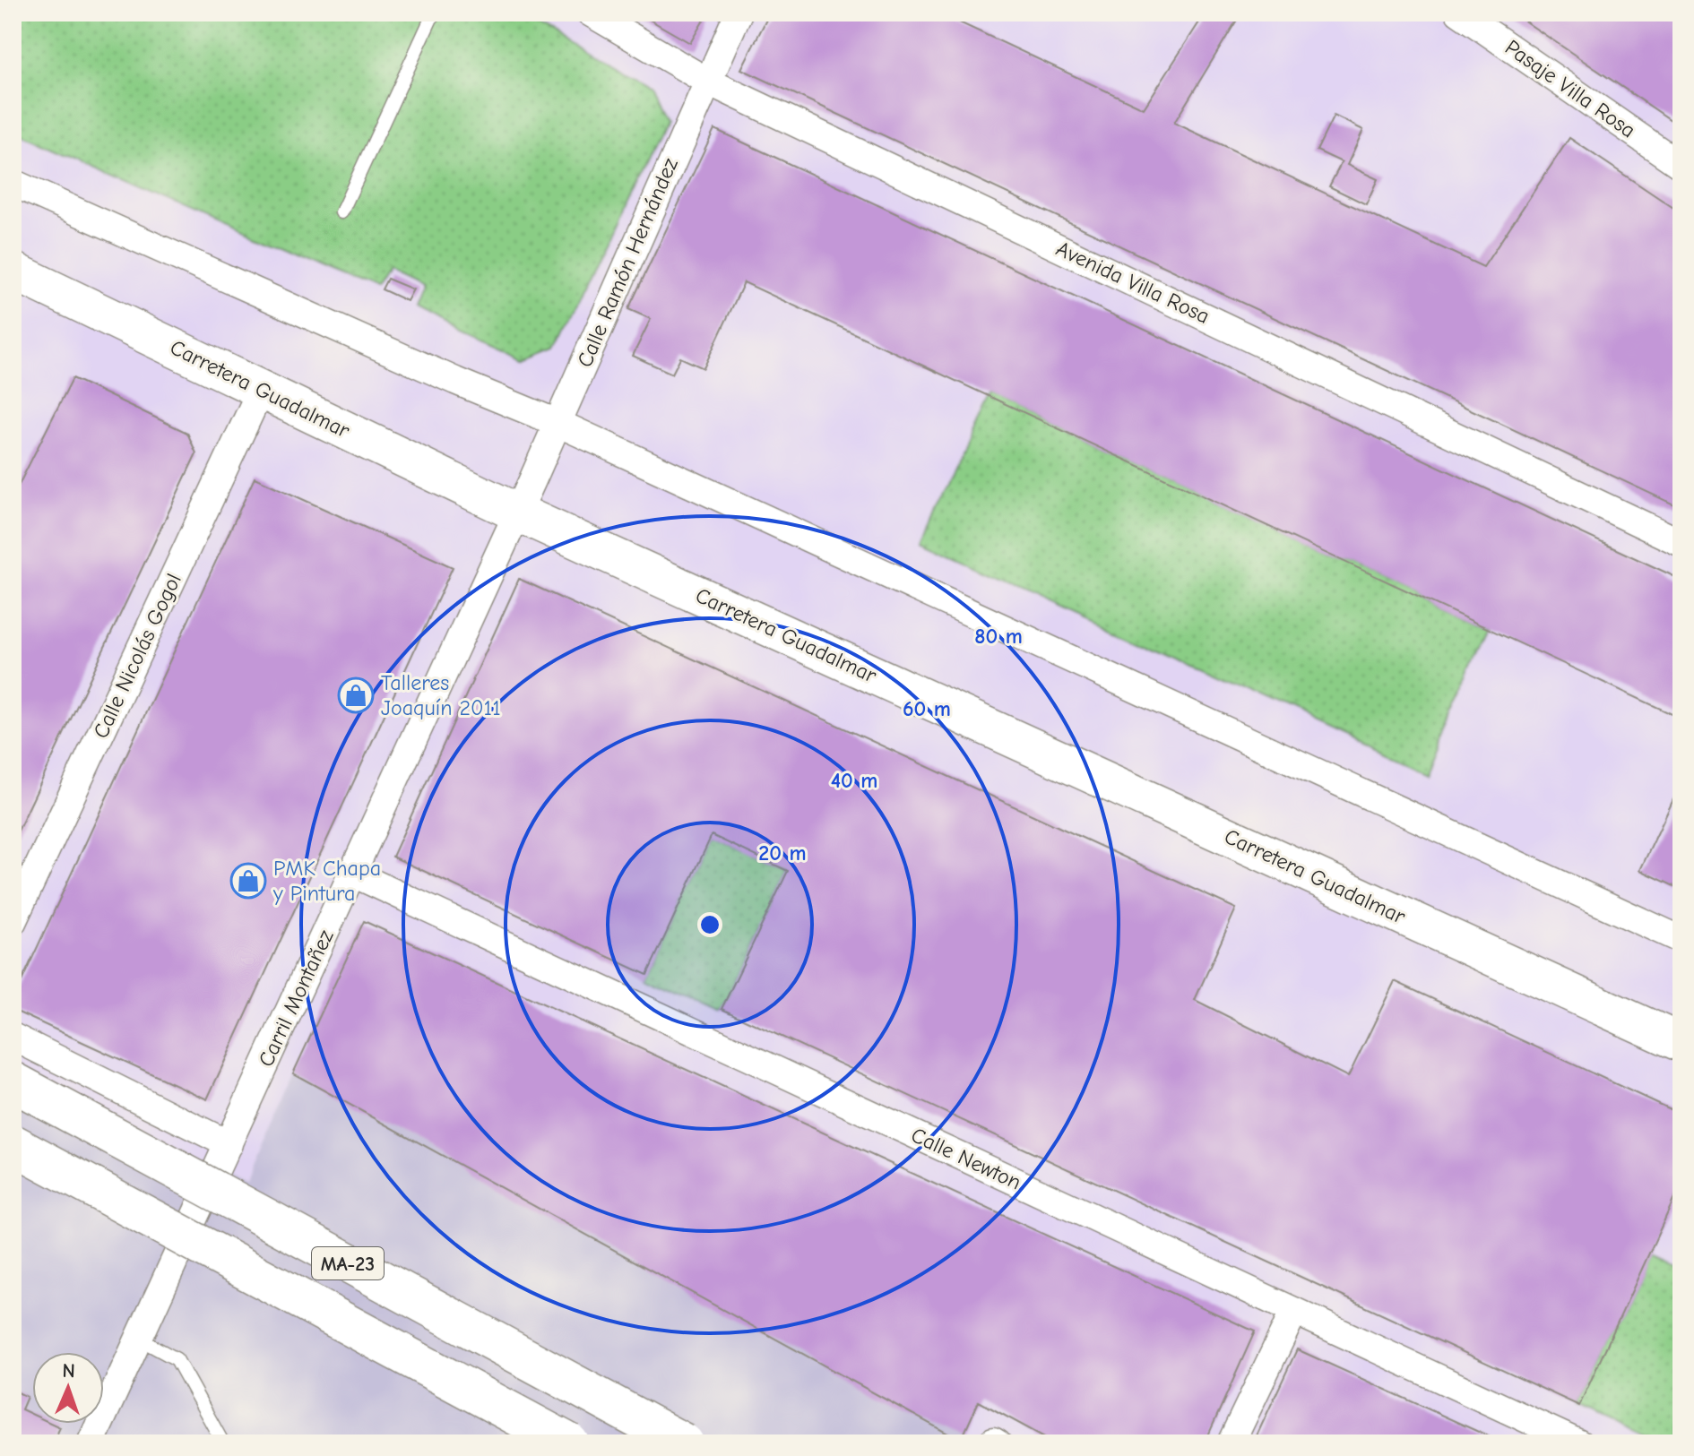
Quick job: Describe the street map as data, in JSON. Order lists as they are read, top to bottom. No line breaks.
{"streets":{"highway":["MA-23"],"street":["Pasaje Villa Rosa","Calle Ramón Hernández","Avenida Villa Rosa","Carretera Guadalmar","Calle Nicolás Gogol","Carril Montañez","Calle Newton"]},"crossings":[["Calle Ramón Hernández","Avenida Villa Rosa"],["Calle Ramón Hernández","Carretera Guadalmar"],["Calle Ramón Hernández","Carril Montañez"],["Carretera Guadalmar","Calle Nicolás Gogol"],["Carretera Guadalmar","Carril Montañez"],["Carril Montañez","Calle Newton"]],"places":{"shop":["Talleres Joaquín 2011","PMK Chapa y Pintura"]},"north":"top","rings":["80 m","60 m","40 m","20 m"]}
